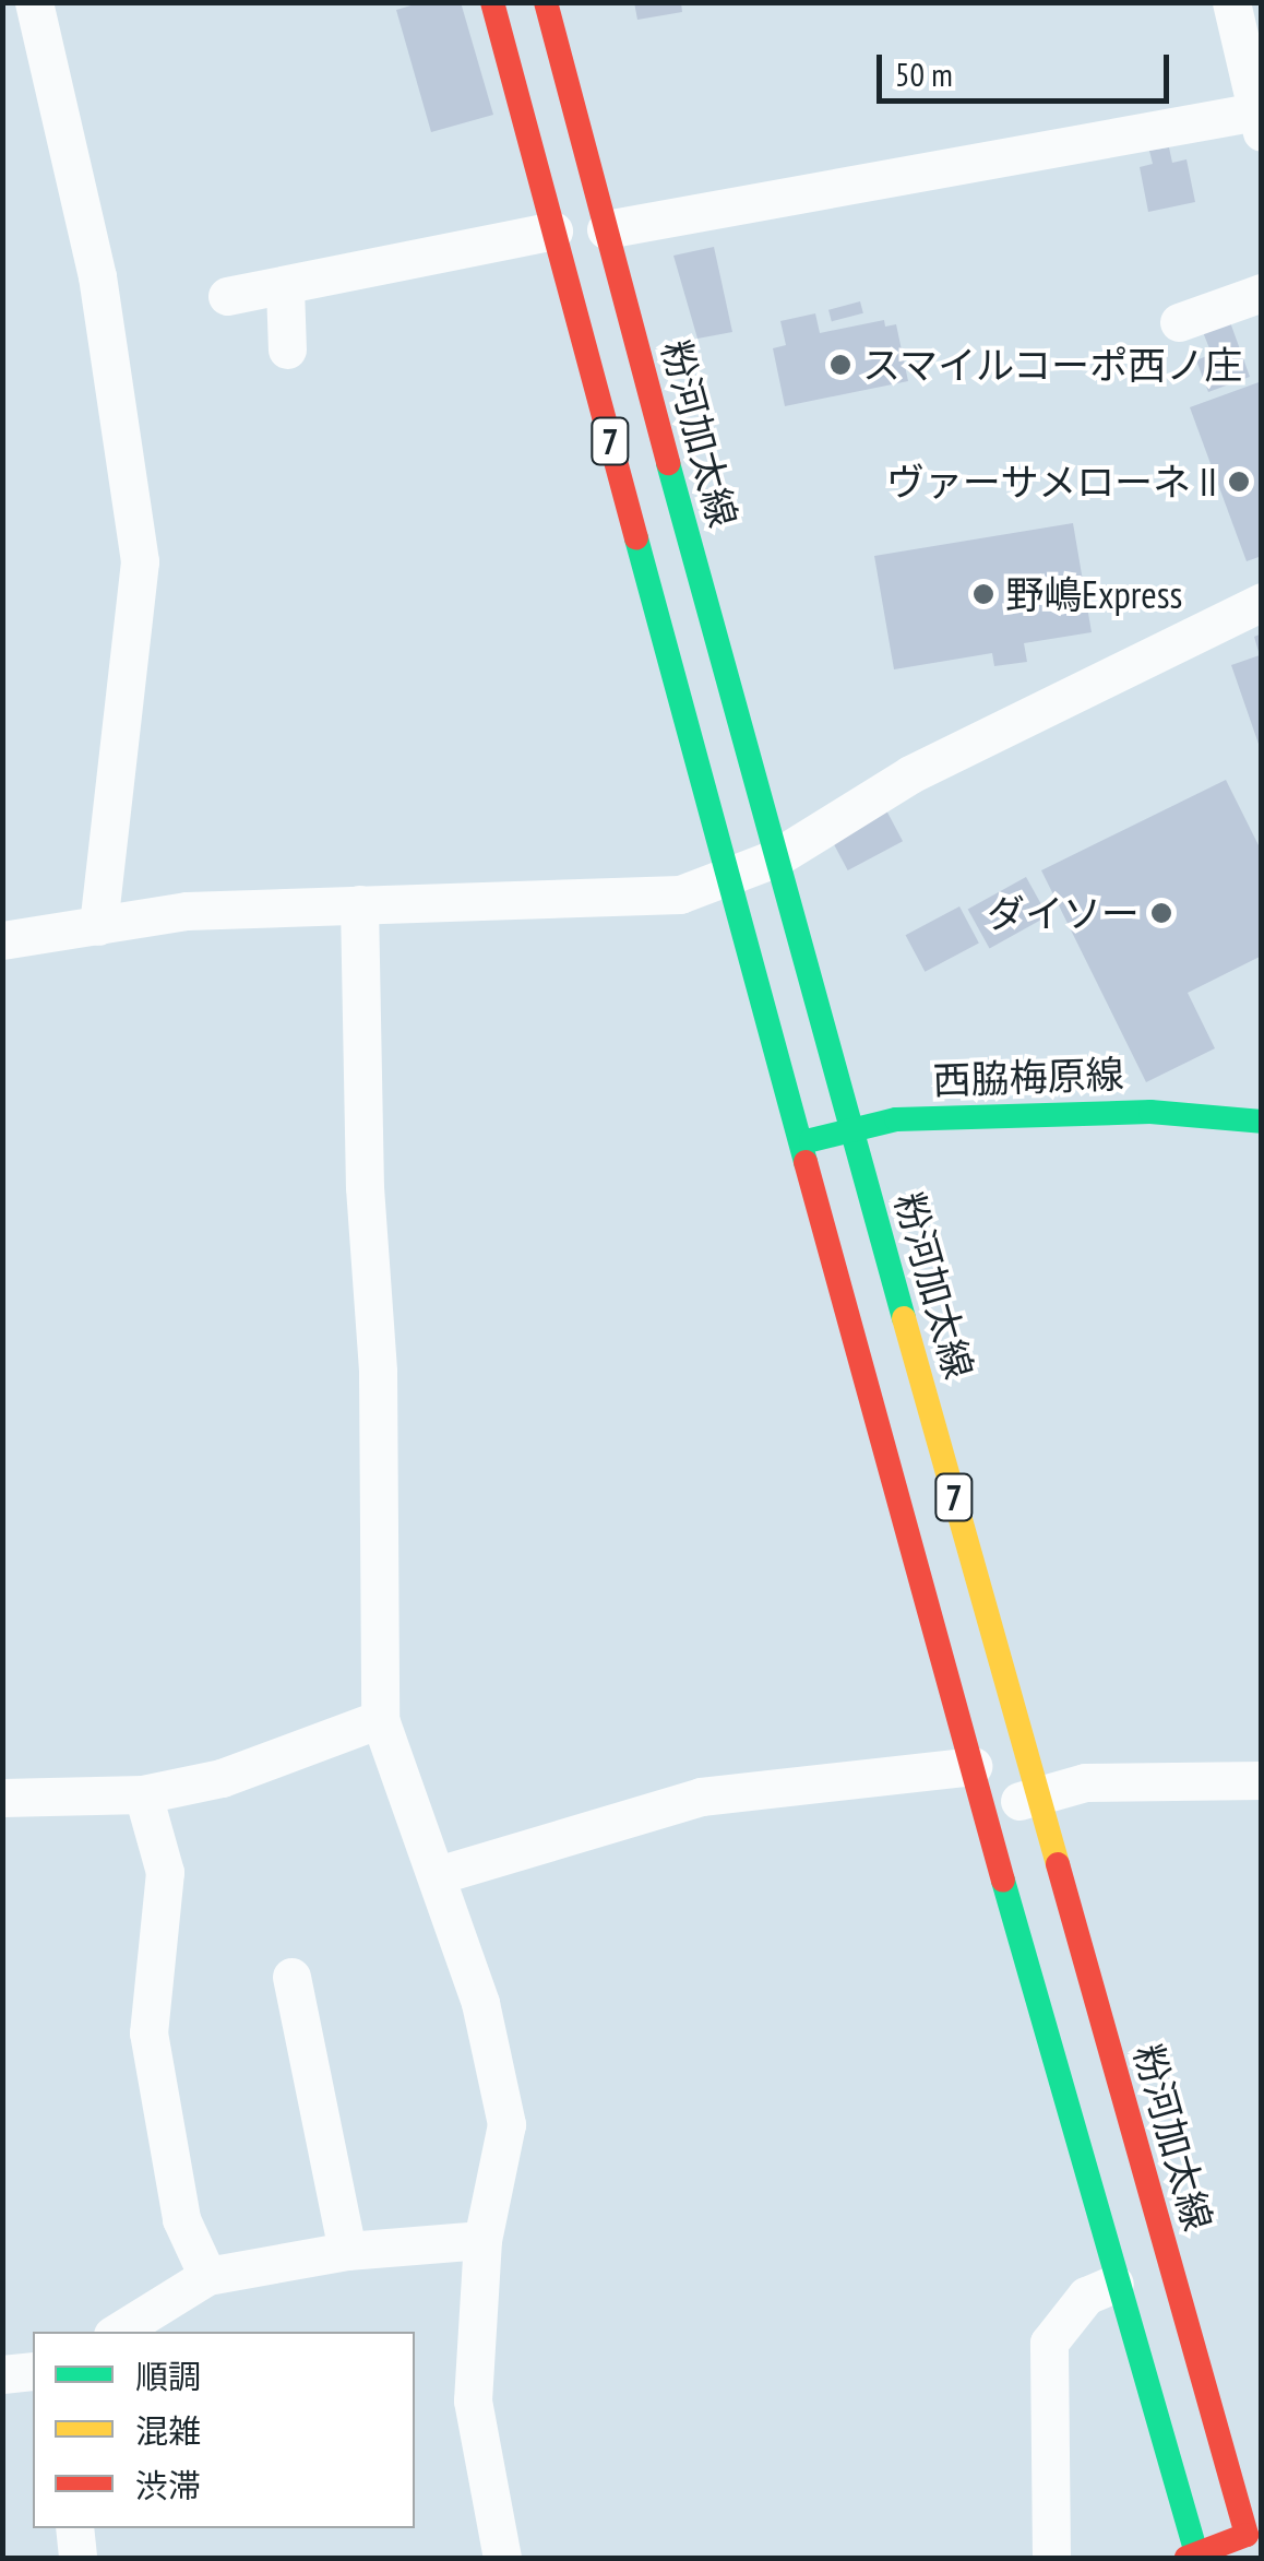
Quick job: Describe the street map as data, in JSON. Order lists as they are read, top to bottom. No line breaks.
{"streets":{"main road":["粉河加太線","7","西脇梅原線"]},"crossings":[["粉河加太線","西脇梅原線"]],"places":["スマイルコーポ西ノ庄","ヴァーサメローネ II","野嶋Express","ダイソー"],"legend":["順調","混雑","渋滞"],"scale_bar":"50 m"}
